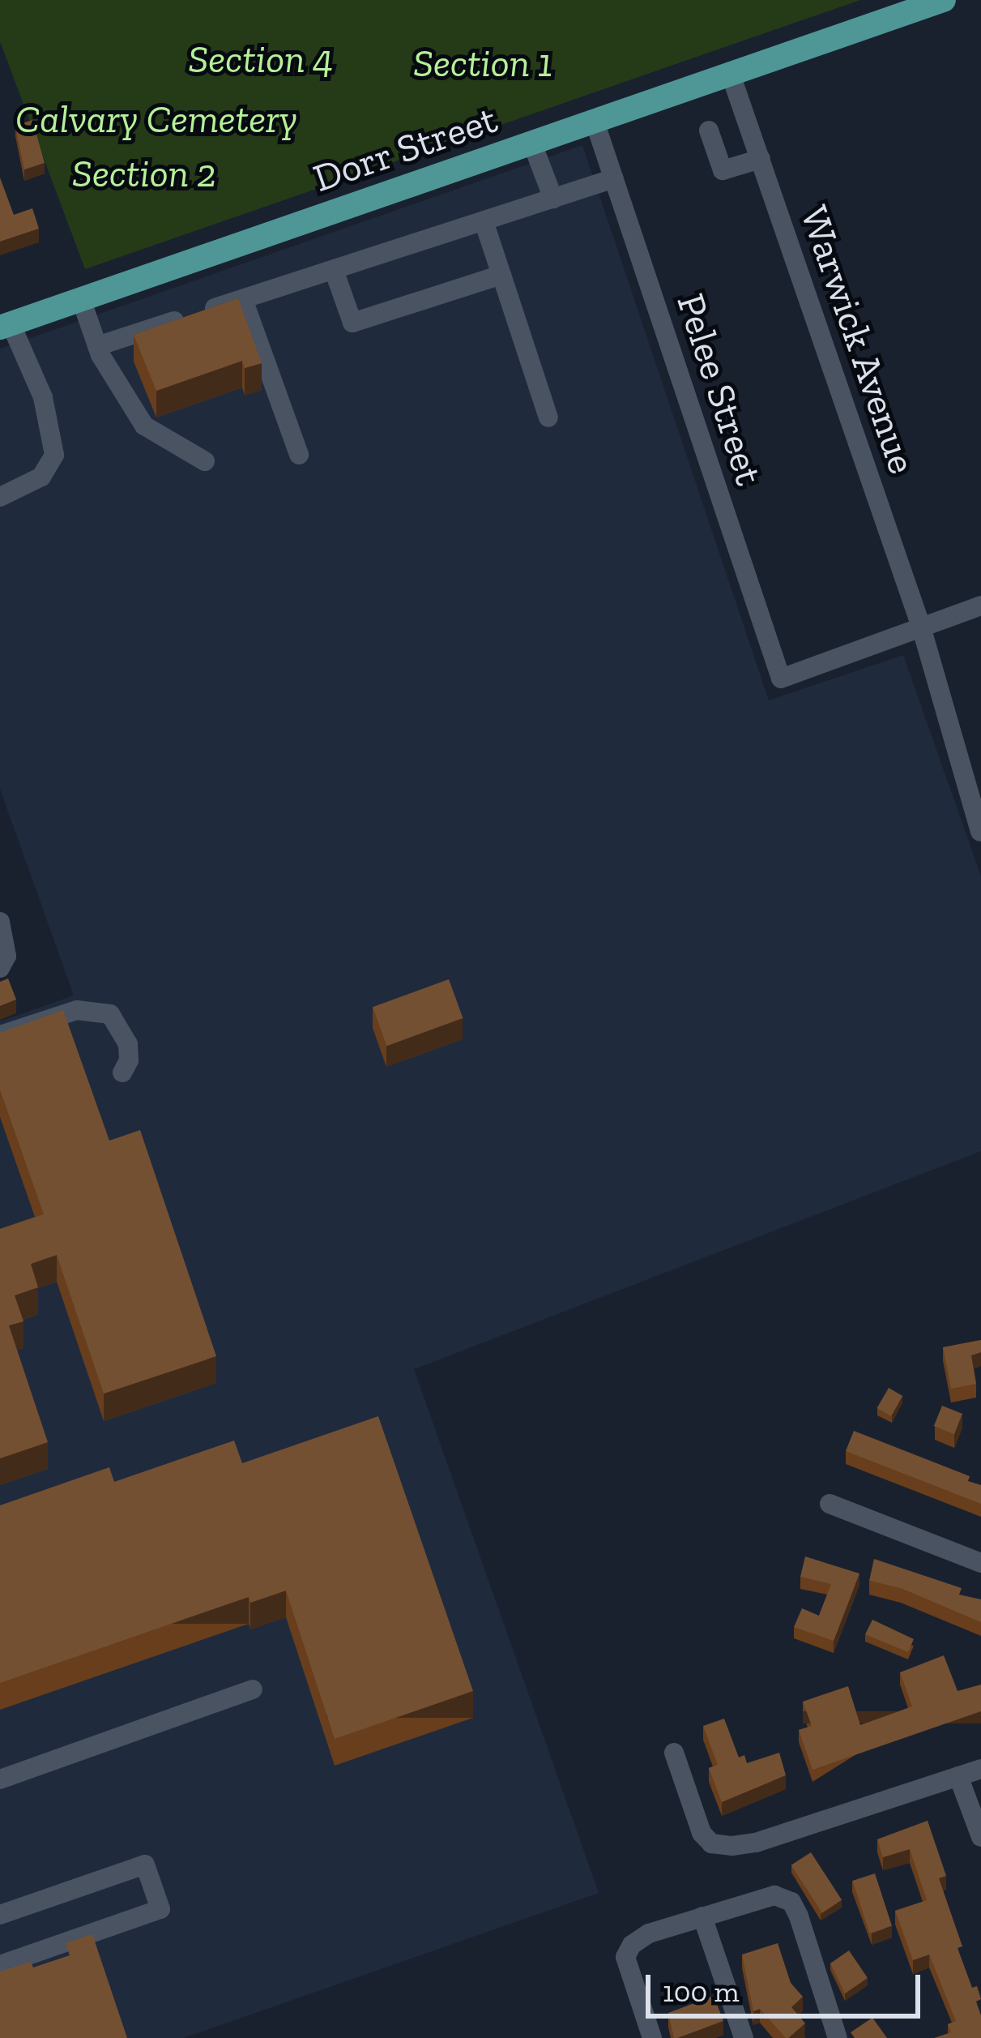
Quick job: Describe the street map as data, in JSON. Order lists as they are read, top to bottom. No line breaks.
{"streets":{"main road":["Dorr Street"],"street":["Warwick Avenue","Pelee Street"]},"crossings":[["Dorr Street","Warwick Avenue"],["Dorr Street","Pelee Street"],["Warwick Avenue","Pelee Street"]],"parks":["Section 4","Section 1","Calvary Cemetery","Section 2"],"scale_bar":"100 m"}
